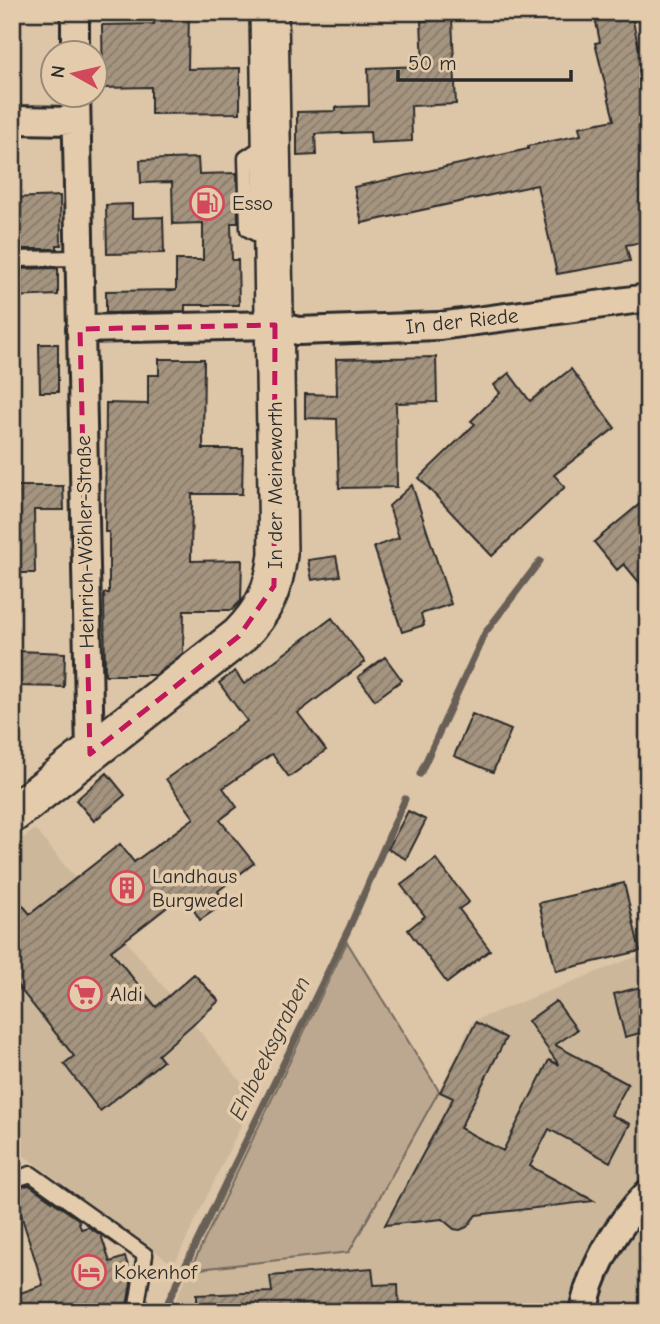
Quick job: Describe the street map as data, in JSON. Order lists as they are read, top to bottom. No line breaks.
{"streets":{"main road":["In der Meineworth"],"street":["In der Riede","Heinrich-Wöhler-Straße"]},"crossings":[["In der Riede","In der Meineworth"],["In der Meineworth","Heinrich-Wöhler-Straße"]],"water":["Ehlbeeksgraben"],"places":{"fuel station":["Esso"],"building":["Landhaus Burgwedel"],"supermarket":["Aldi"],"hotel":["Kokenhof"]},"scale_bar":"50 m","north":"left"}
